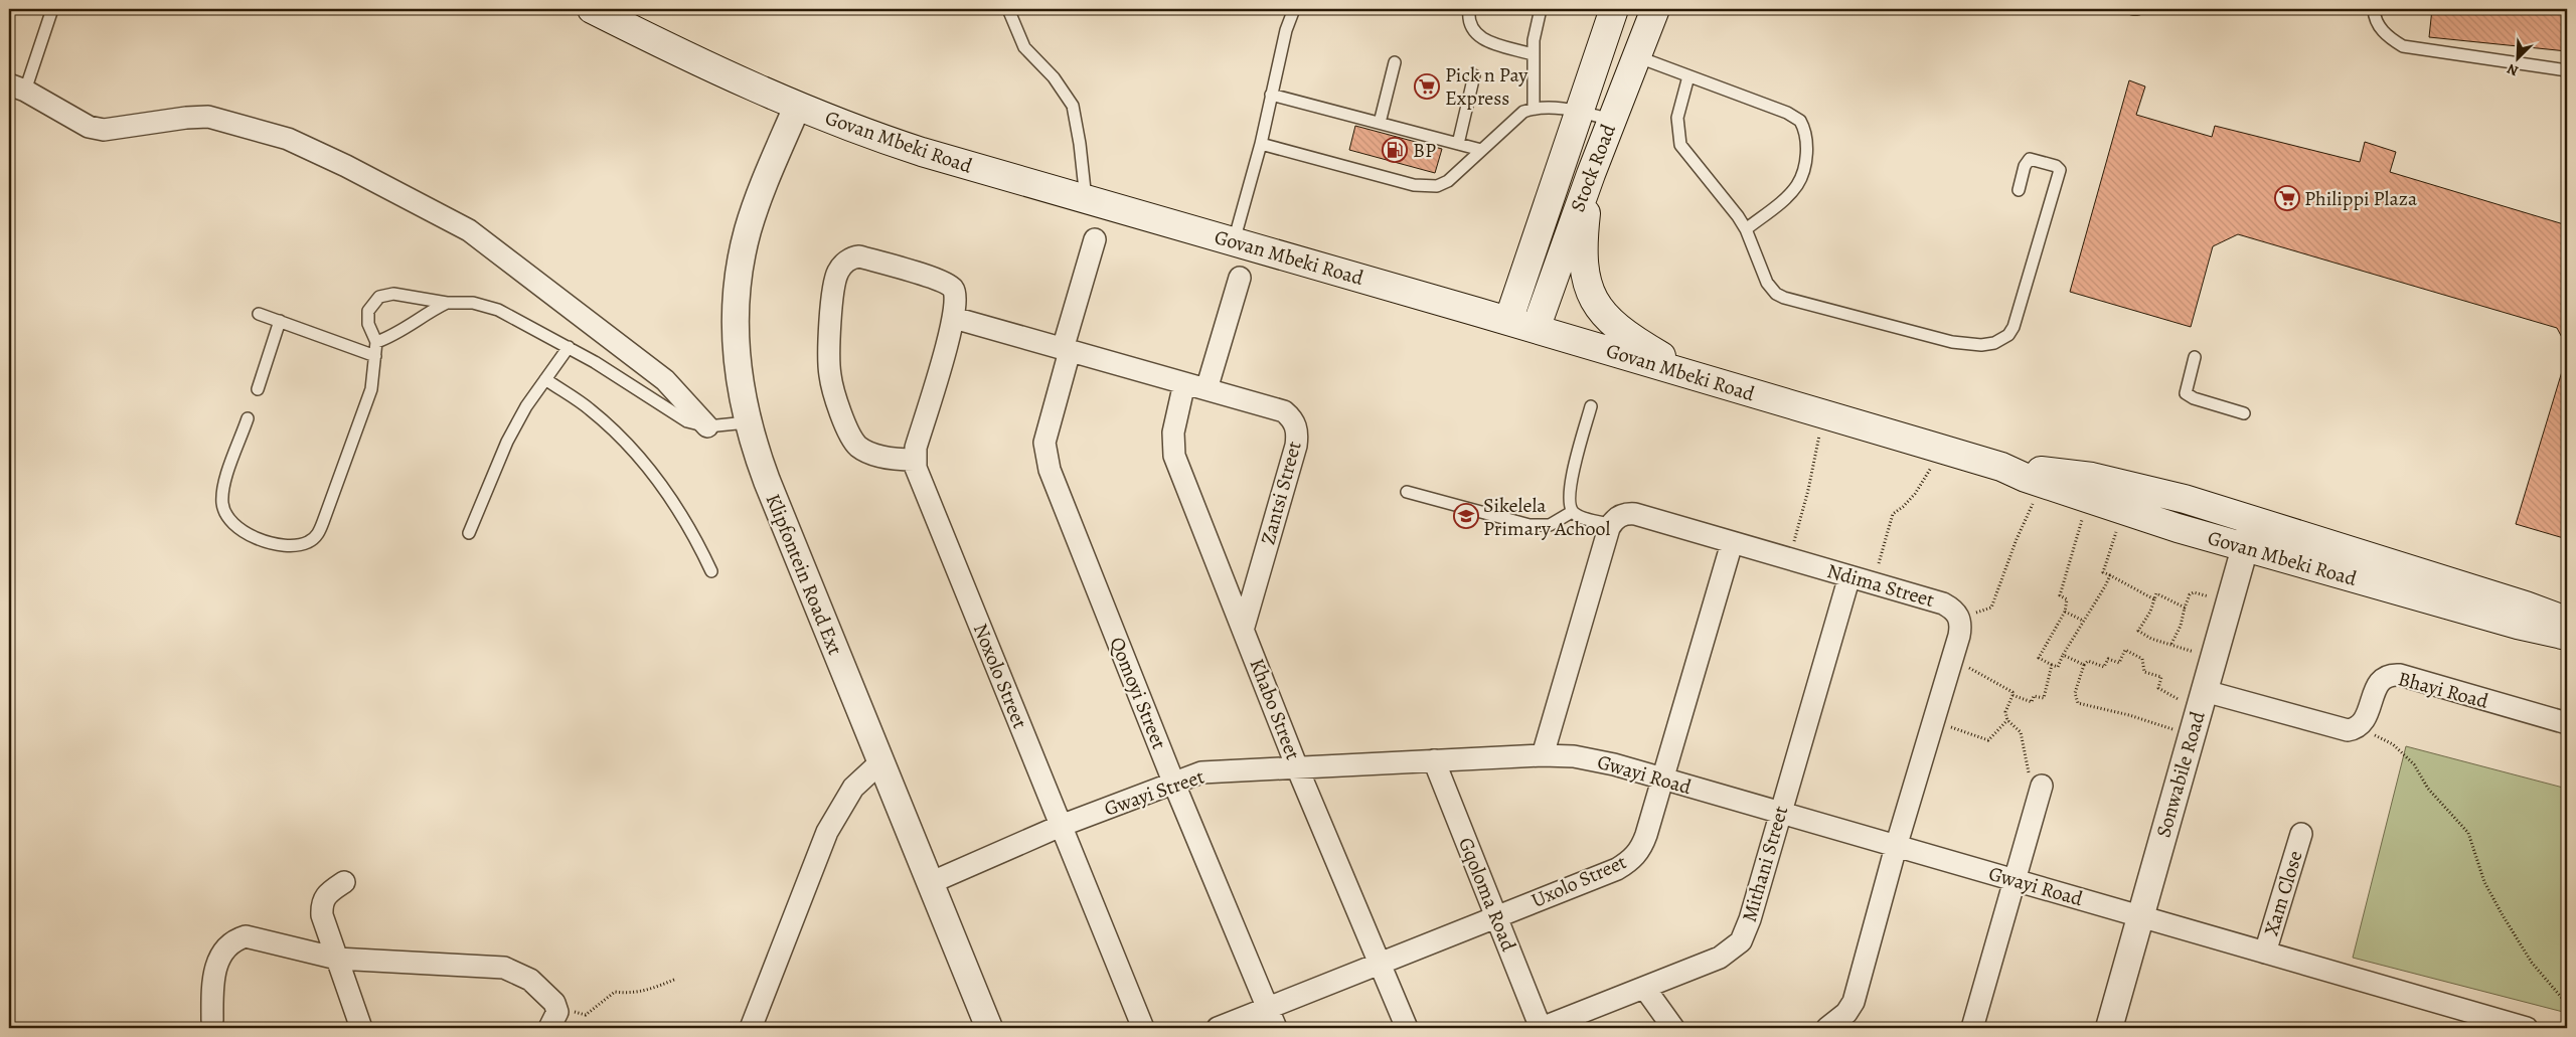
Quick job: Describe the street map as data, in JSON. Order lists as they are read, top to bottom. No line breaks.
{"streets":{"main road":["Govan Mbeki Road","Stock Road"],"street":["Zantsi Street","Klipfontein Road Ext","Ndima Street","Noxolo Street","Bhayi Road","Qomoyi Street","Khabo Street","Gwayi Road","Sonwabile Road","Gwayi Street","Mithani Street","Uxolo Street","Xam Close","Gqoloma Road"]},"crossings":[["Govan Mbeki Road","Stock Road"],["Govan Mbeki Road","Klipfontein Road Ext"],["Govan Mbeki Road","Sonwabile Road"],["Zantsi Street","Qomoyi Street"],["Zantsi Street","Khabo Street"],["Klipfontein Road Ext","Gwayi Street"],["Ndima Street","Gwayi Road"],["Ndima Street","Mithani Street"],["Ndima Street","Uxolo Street"],["Noxolo Street","Gwayi Street"],["Qomoyi Street","Gwayi Street"],["Qomoyi Street","Uxolo Street"],["Khabo Street","Gwayi Street"],["Khabo Street","Uxolo Street"],["Gwayi Road","Sonwabile Road"],["Gwayi Road","Gwayi Street"],["Gwayi Road","Mithani Street"],["Gwayi Road","Uxolo Street"],["Gwayi Road","Xam Close"],["Gwayi Street","Gqoloma Road"],["Mithani Street","Gqoloma Road"],["Uxolo Street","Gqoloma Road"]],"places":{"supermarket":["Pick n Pay Express","Philippi Plaza"],"fuel station":["BP"],"school or university":["Sikelela Primary Achool"]},"north":"bottom left"}
